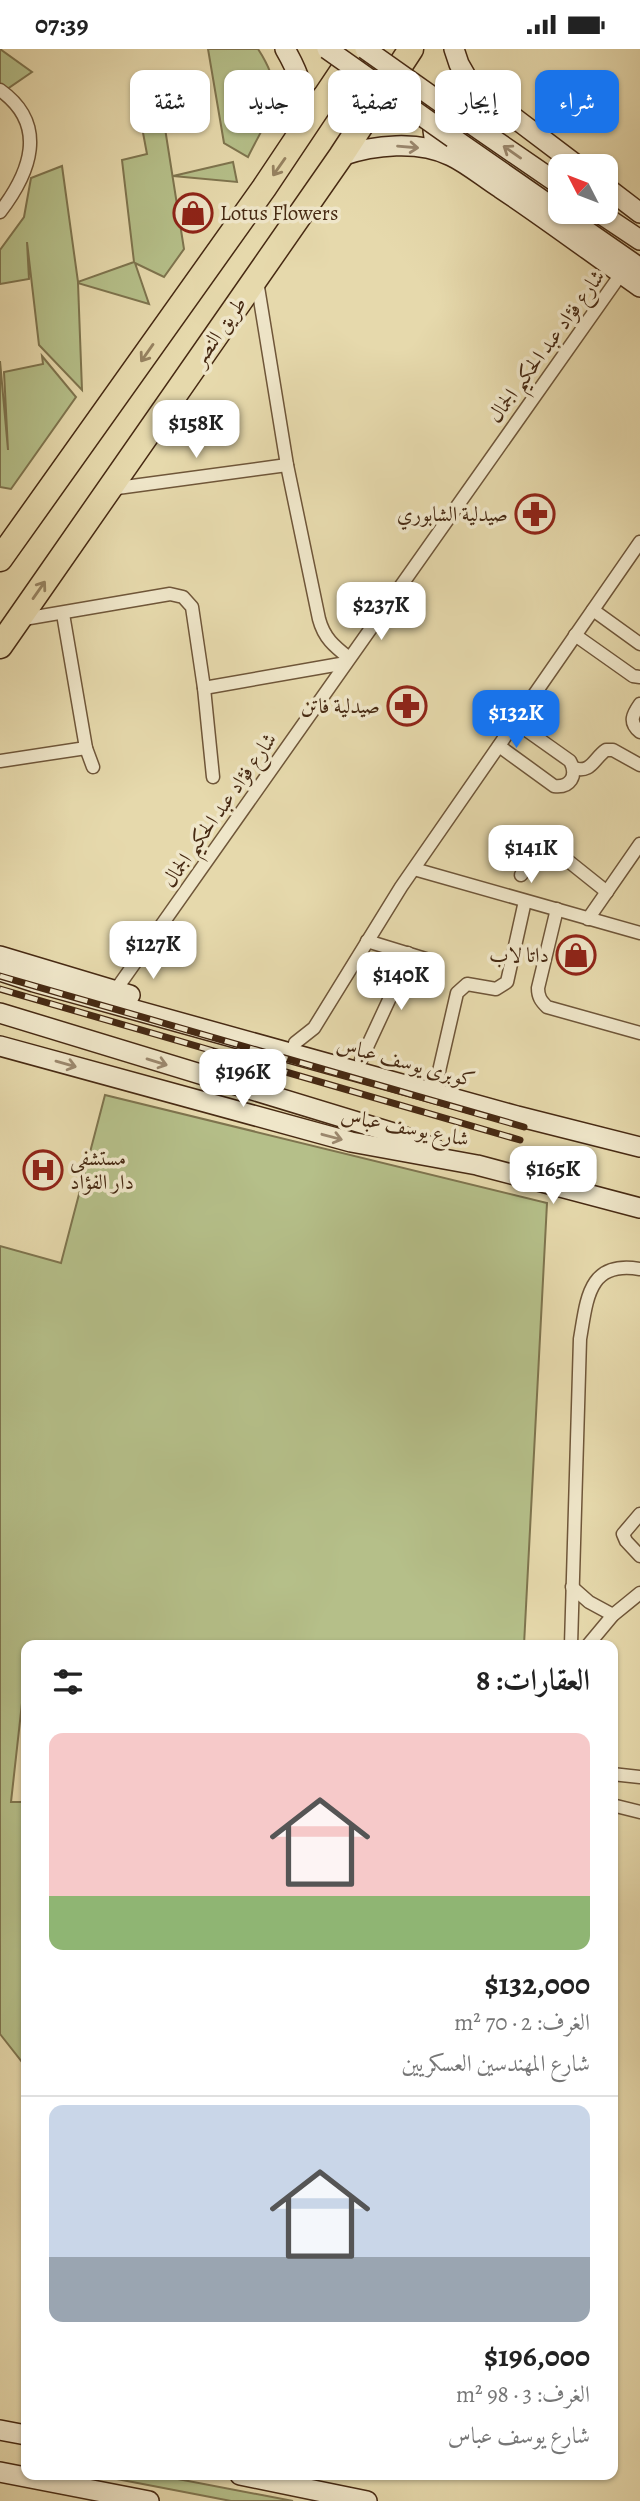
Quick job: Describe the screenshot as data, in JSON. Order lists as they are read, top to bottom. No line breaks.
{"streets":{"highway":["طريق النصر"],"main road":["كوبرى يوسف عباس","شارع يوسف عباس"],"street":["شارع فؤاد عبد الحكيم الجمال"]},"places":{"shop":["Lotus Flowers","داتا لاب"],"pharmacy":["صيدلية الشابوري","صيدلية فاتن"],"hospital":["مستشفى دار الفؤاد"]},"north":"top left","page":{"status":"07:39","chip":["شراء","إيجار","تصفية","جديد","شقة"],"price":["$158K","$237K","$132K","$141K","$127K","$140K","$196K","$165K"],"heading":"العقارات: 8","list":[{"name":"$132,000","note":"الغرف: 2 · 70 m² · شارع المهندسين العسكريين"},{"name":"$196,000","note":"الغرف: 3 · 98 m² · شارع يوسف عباس"}]}}
